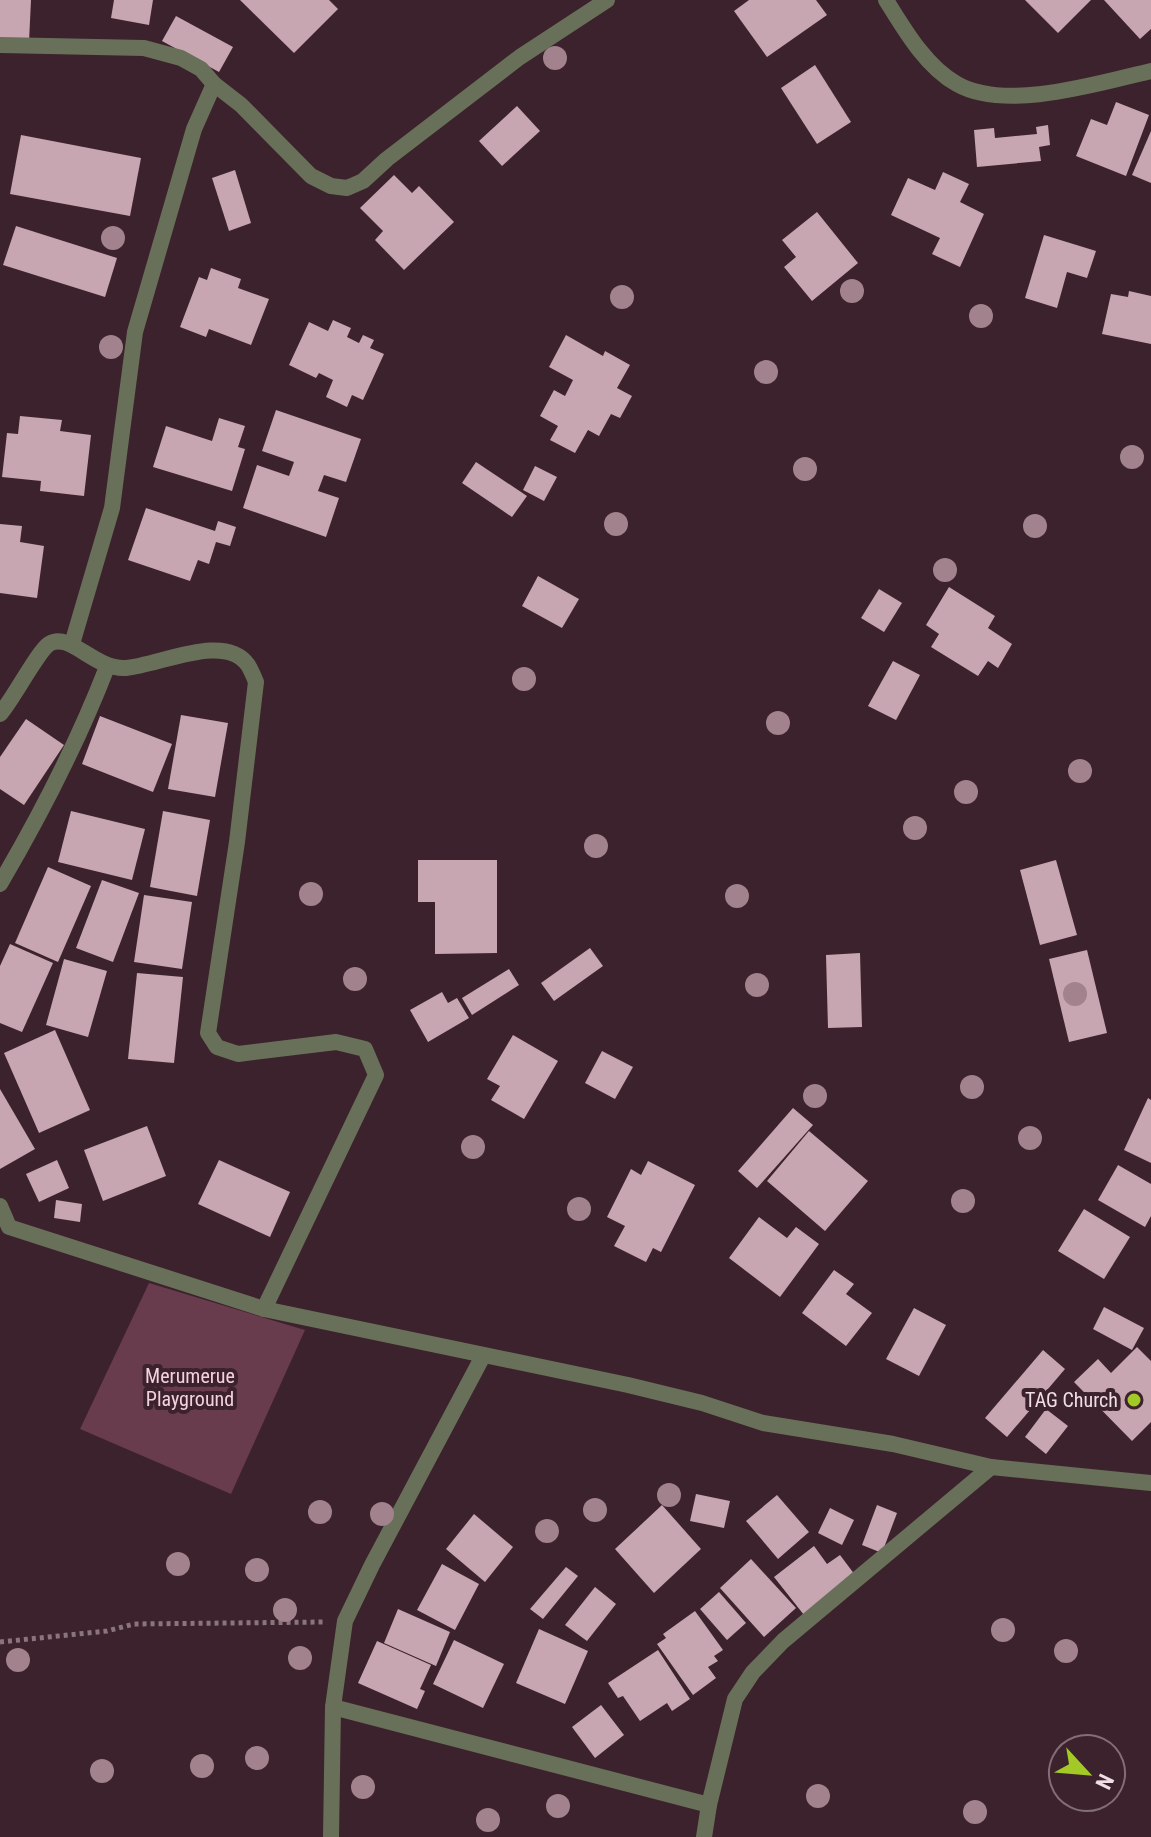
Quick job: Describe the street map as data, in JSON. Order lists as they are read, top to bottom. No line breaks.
{"parks":["Merumerue Playground"],"places":["TAG Church"],"north":"bottom right"}
